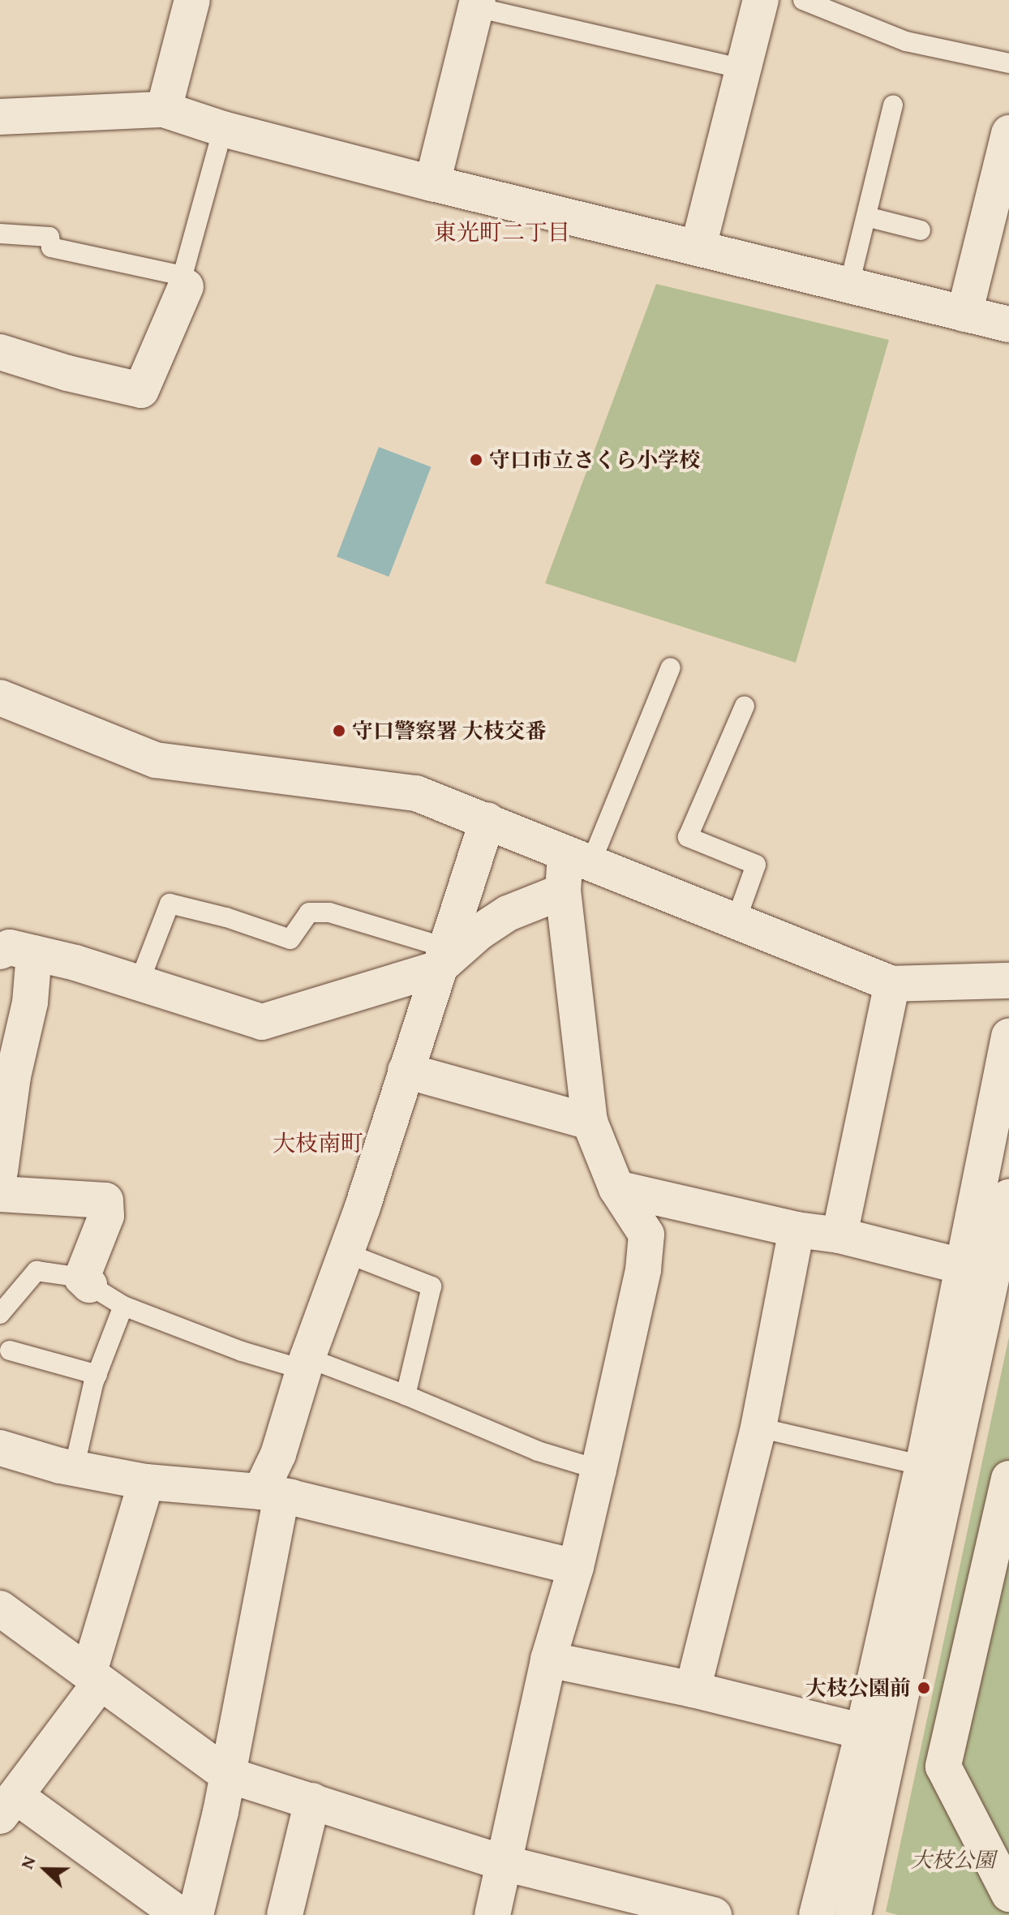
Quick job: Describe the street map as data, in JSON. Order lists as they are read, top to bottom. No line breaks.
{"districts":["東光町二丁目","大枝南町"],"parks":["大枝公園"],"places":["守口市立さくら小学校","守口警察署 大枝交番","大枝公園前"],"north":"left"}
